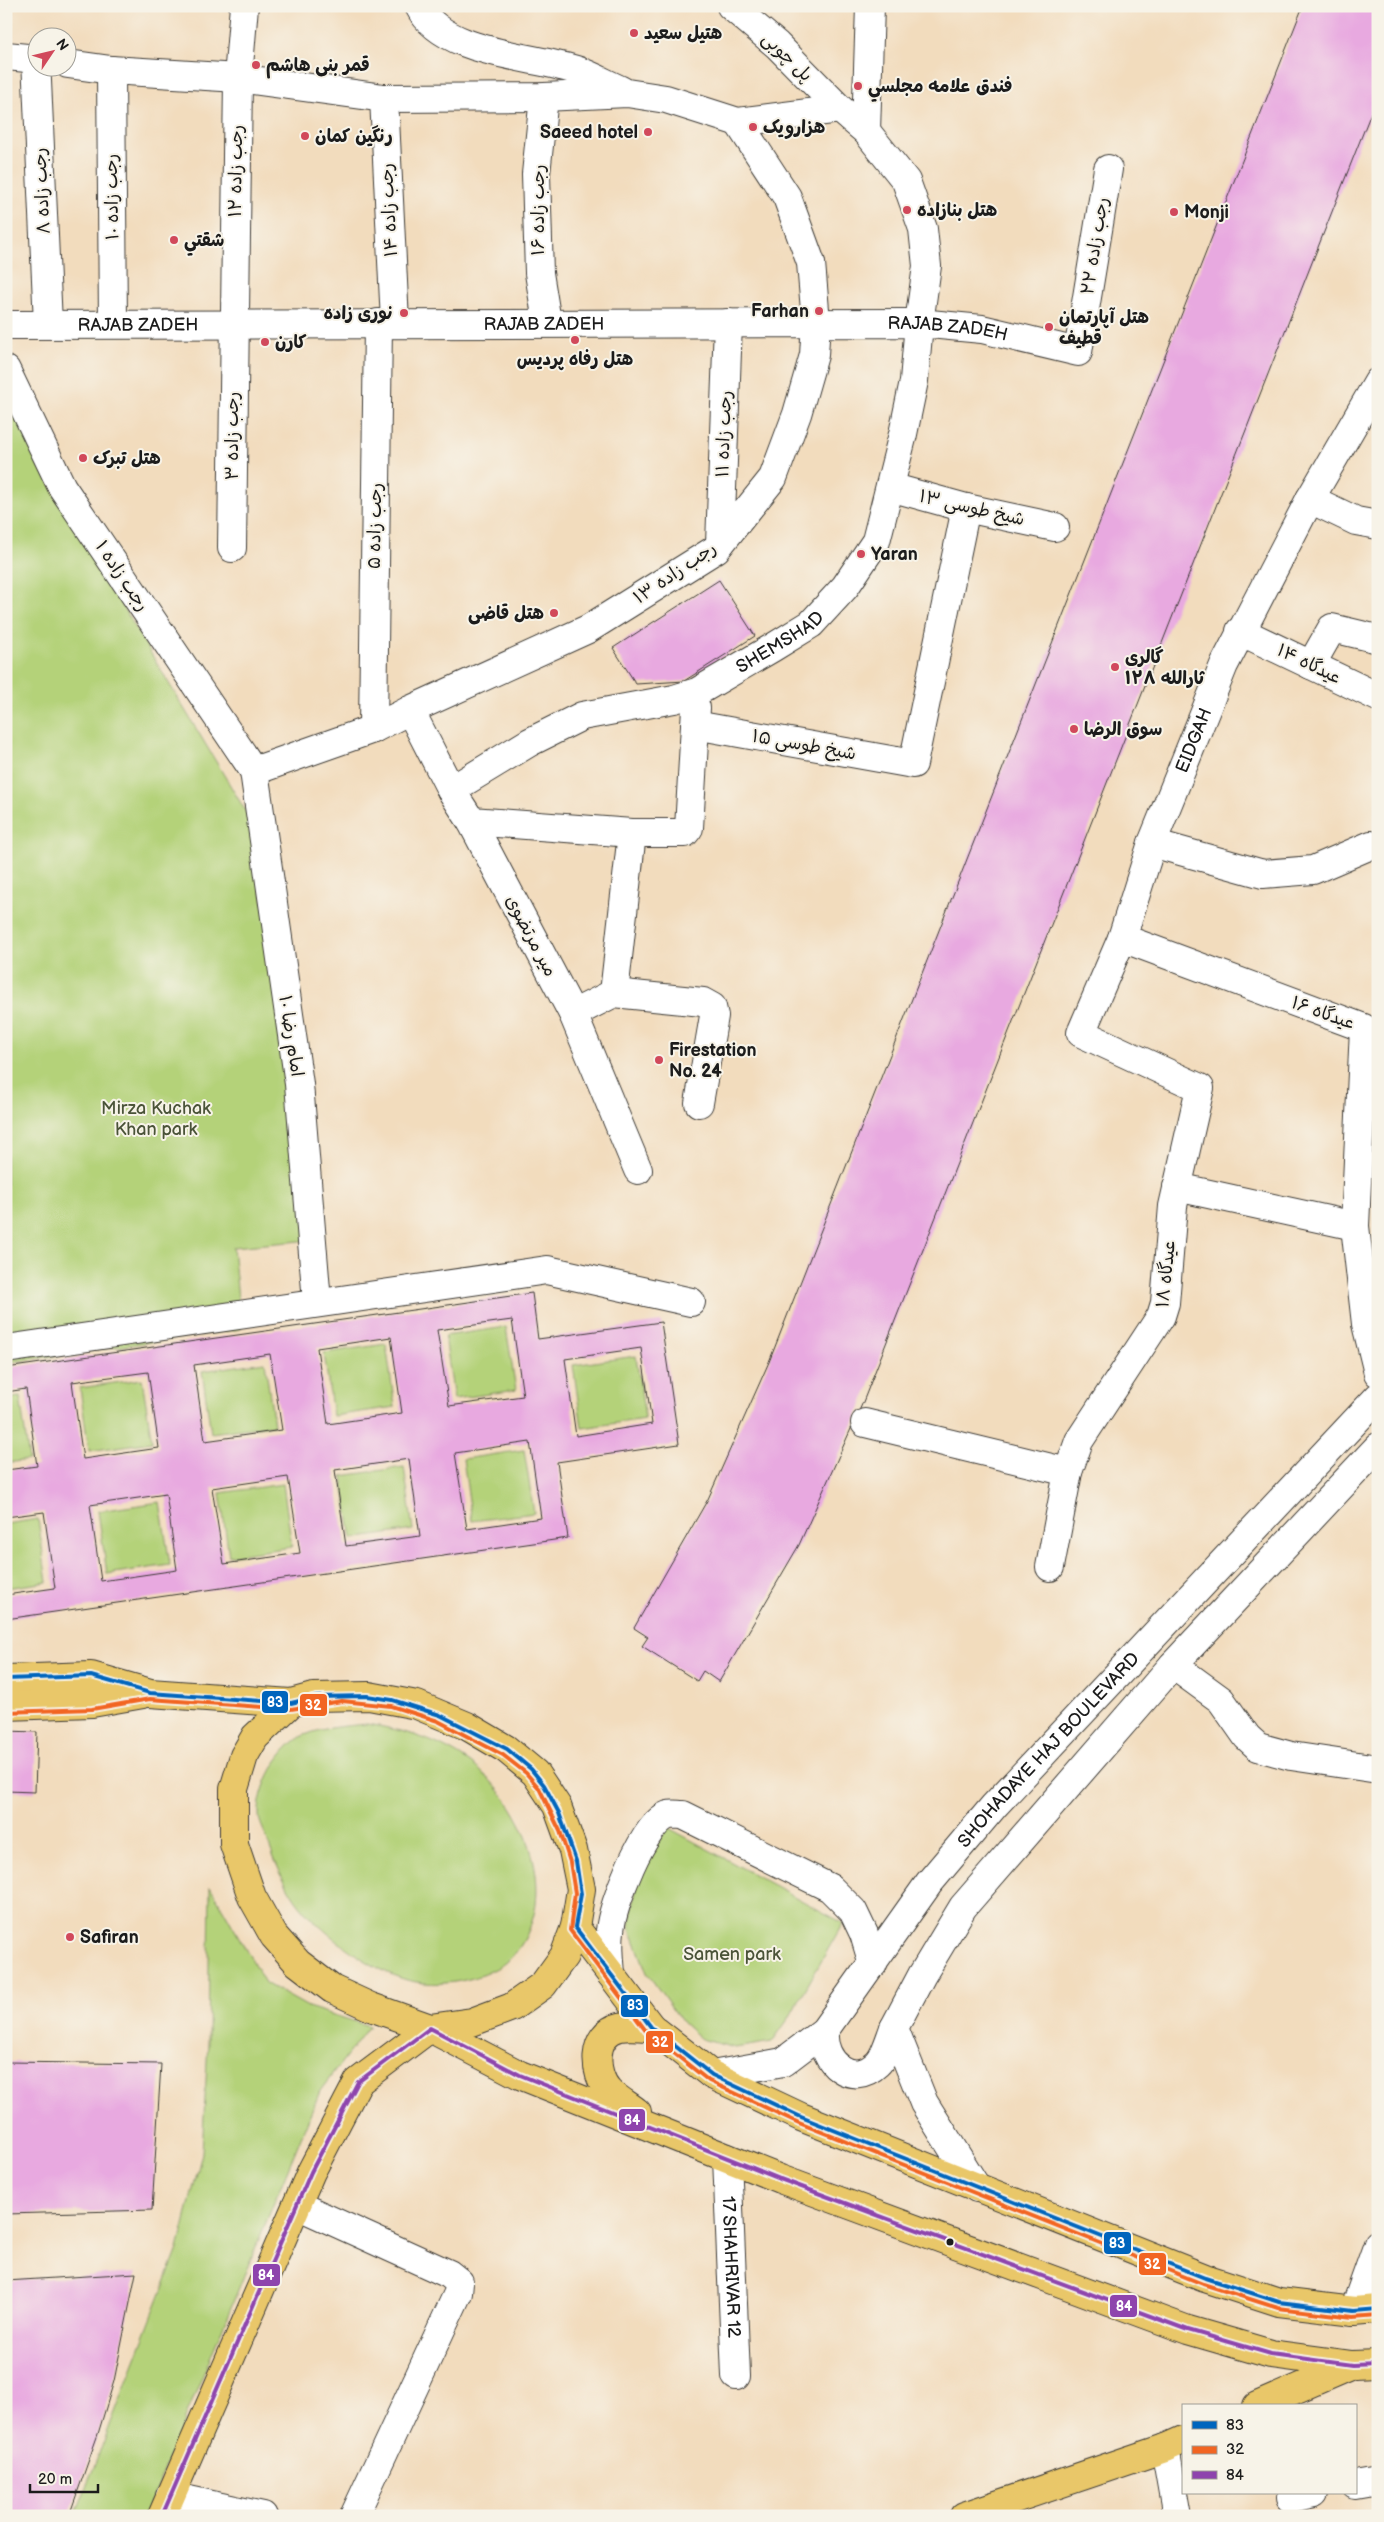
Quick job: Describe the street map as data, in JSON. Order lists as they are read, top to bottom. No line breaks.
{"streets":{"street":["پل چوبی","رجب زاده ۱۲","رجب زاده ۸","رجب زاده ۱۰","رجب زاده ۱۴","رجب زاده ۱۶","رجب زاده ۲۲","RAJAB ZADEH","رجب زاده ۱۱","رجب زاده ۳","شیخ طوسی ۱۳","رجب زاده ۵","رجب زاده ۱۳","رجب زاده ۱","SHEMSHAD","عیدگاه ۱۴","EIDGAH","۱۵ شیخ طوسی","میر مرتضوی","عیدگاه ۱۶","امام رضا ۱۰","عیدگاه ۱۸","SHOHADAYE HAJ BOULEVARD","17 SHAHRIVAR 12"]},"crossings":[["پل چوبی","SHEMSHAD"],["رجب زاده ۱۲","RAJAB ZADEH"],["رجب زاده ۱۲","رجب زاده ۳"],["رجب زاده ۸","RAJAB ZADEH"],["رجب زاده ۱۰","RAJAB ZADEH"],["رجب زاده ۱۴","RAJAB ZADEH"],["رجب زاده ۱۴","رجب زاده ۵"],["رجب زاده ۱۶","RAJAB ZADEH"],["رجب زاده ۲۲","RAJAB ZADEH"],["RAJAB ZADEH","رجب زاده ۱۱"],["RAJAB ZADEH","رجب زاده ۳"],["RAJAB ZADEH","رجب زاده ۵"],["RAJAB ZADEH","رجب زاده ۱۳"],["RAJAB ZADEH","SHEMSHAD"],["رجب زاده ۱۱","رجب زاده ۱۳"],["شیخ طوسی ۱۳","SHEMSHAD"],["شیخ طوسی ۱۳","۱۵ شیخ طوسی"],["رجب زاده ۵","رجب زاده ۱۳"],["رجب زاده ۱۳","رجب زاده ۱"],["رجب زاده ۱۳","میر مرتضوی"],["رجب زاده ۱۳","امام رضا ۱۰"],["رجب زاده ۱","امام رضا ۱۰"],["SHEMSHAD","میر مرتضوی"],["عیدگاه ۱۴","EIDGAH"],["EIDGAH","عیدگاه ۱۶"],["EIDGAH","عیدگاه ۱۸"]],"parks":["Mirza Kuchak Khan park","Samen park"],"places":["هتیل سعید","قمر بنی هاشم","فندق علامه مجلسي","هزارویک","Saeed hotel","رنگین کمان","هتل بنازاده","Monji","شقتي","Farhan","نورى زاده","هتل آپارتمان قطیف","هتل رفاه پردیس","کارن","هتل تبرک","Yaran","هتل قاضی","گالری ثارالله ۱۲۸","سوق الرضا","Firestation No. 24","Safiran"],"lines":["transit line 83","transit line 32","transit line 84"],"legend":["83","32","84"],"scale_bar":"20 m","north":"top right"}
